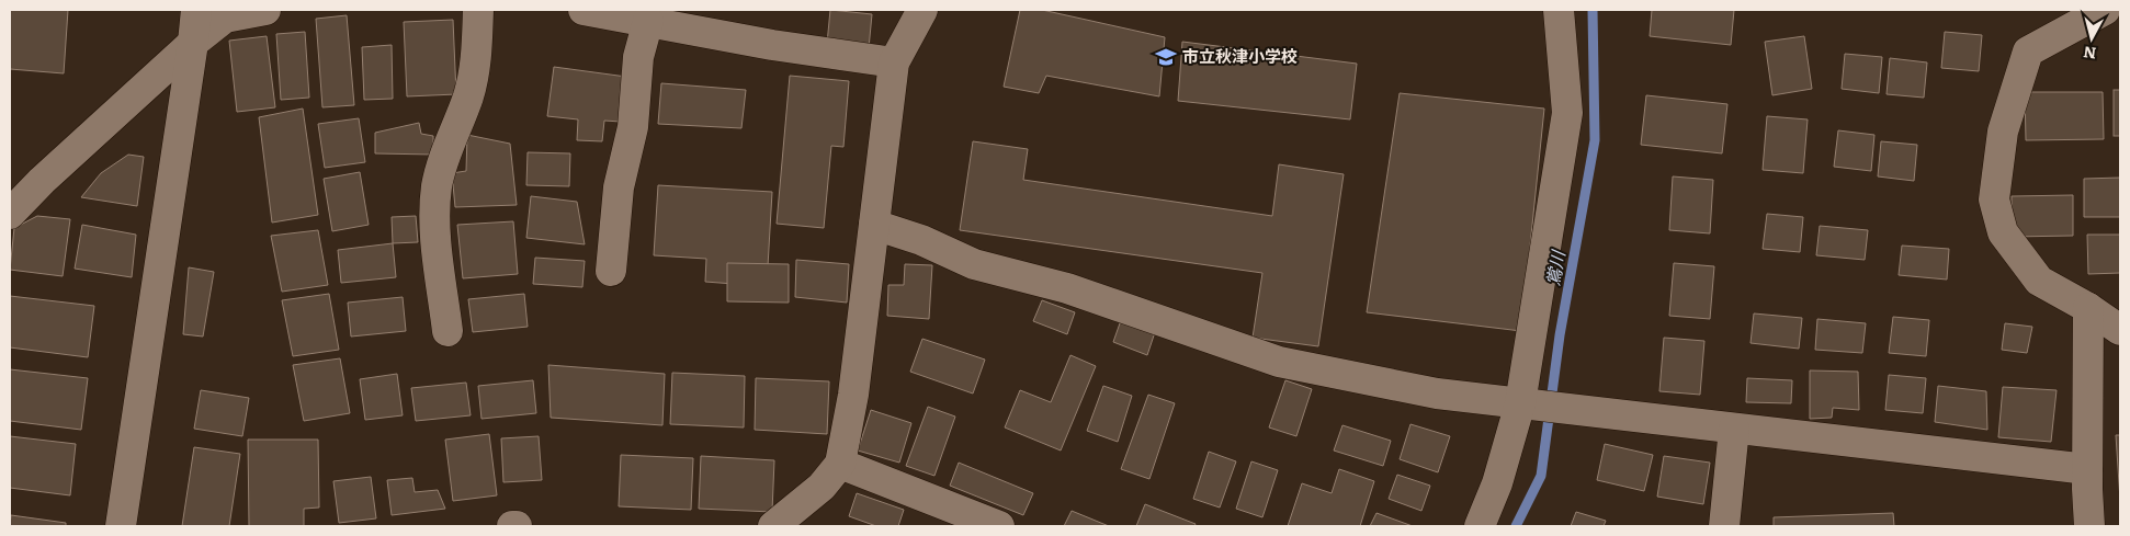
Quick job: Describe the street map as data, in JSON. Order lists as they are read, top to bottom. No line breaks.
{"water":["鴬川"],"places":{"school or university":["市立秋津小学校"]},"north":"bottom"}
